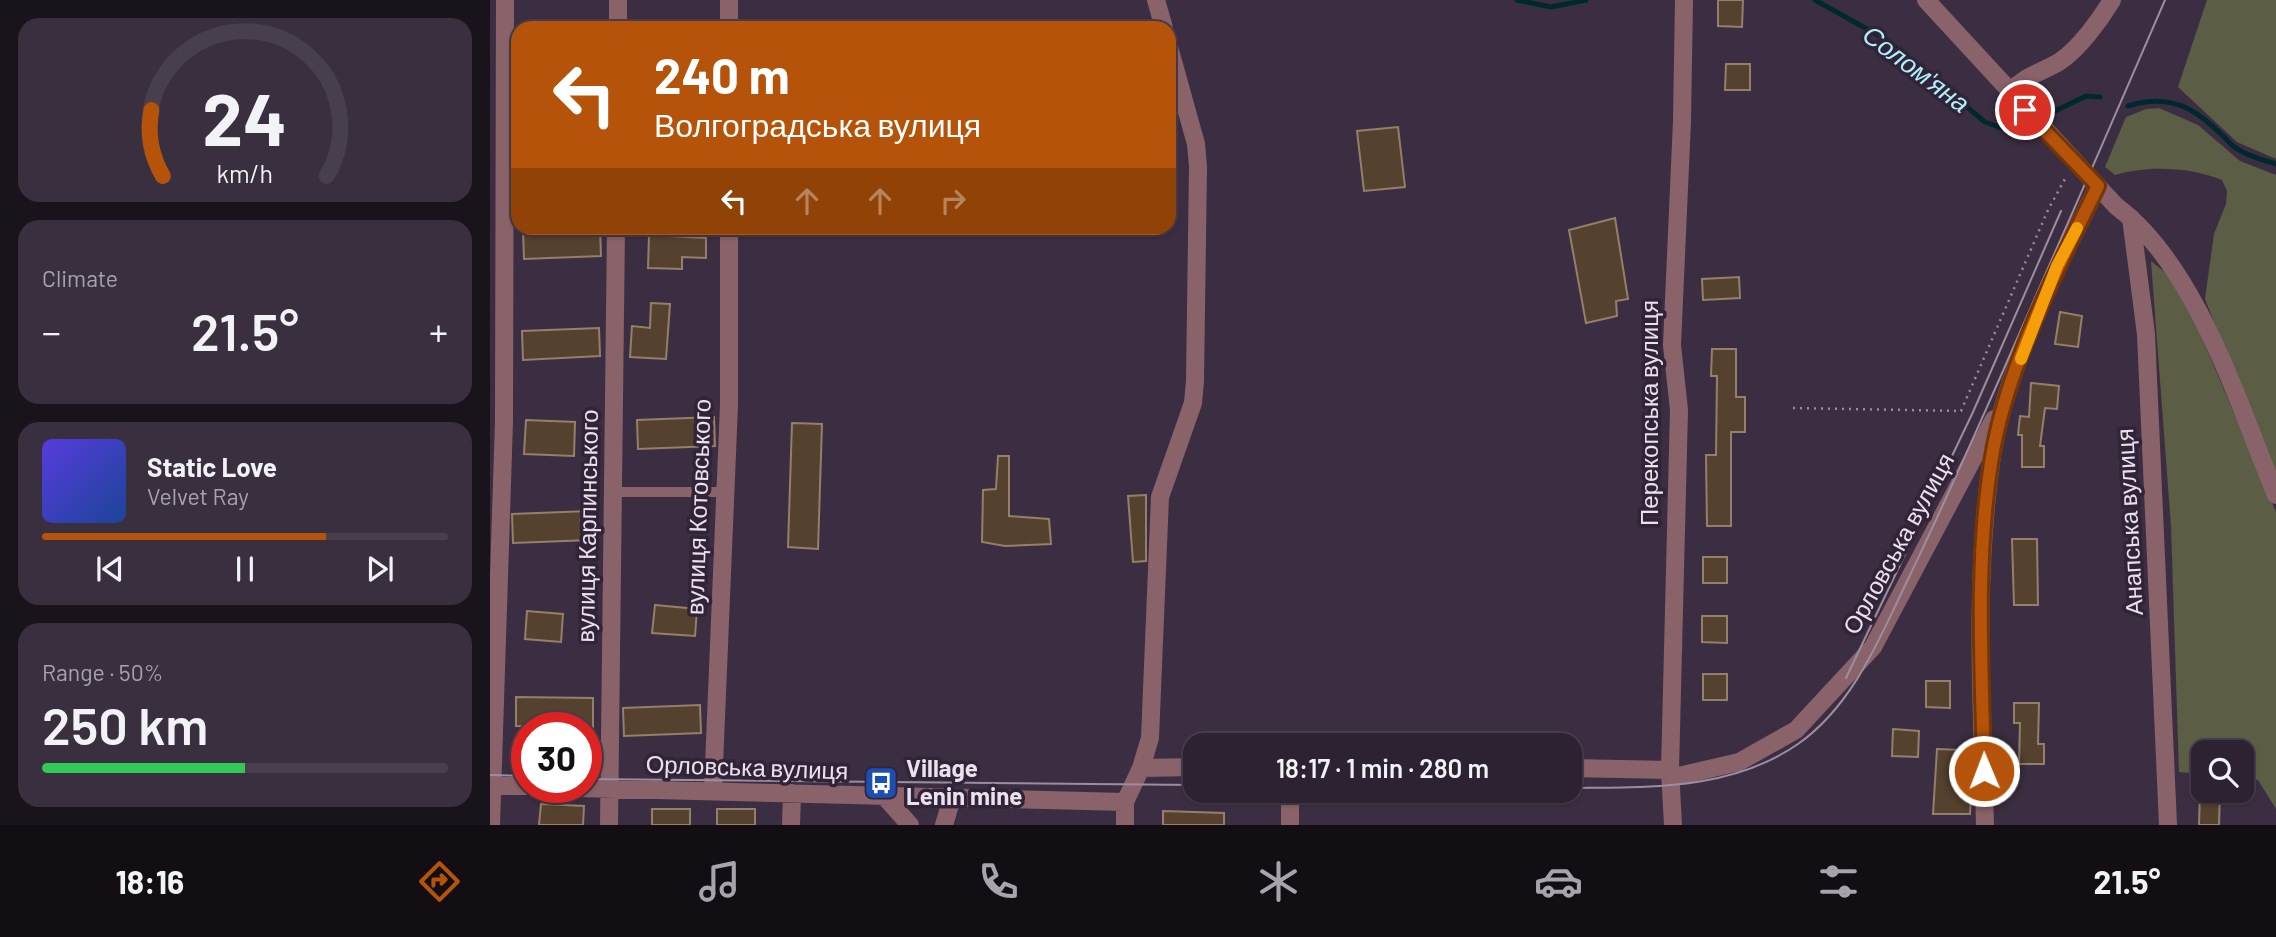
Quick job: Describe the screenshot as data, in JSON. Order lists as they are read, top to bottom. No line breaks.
{"streets":{"street":["Перекопська вулиця","вулиця Котовського","Анапська вулиця","вулиця Карпинського","Орловська вулиця"]},"crossings":[["Перекопська вулиця","Орловська вулиця"],["вулиця Котовського","Орловська вулиця"],["вулиця Карпинського","Орловська вулиця"]],"water":["Солом'яна"],"places":{"bus stop":["Village Lenin mine"]},"page":{"turn":["240 m","Волгоградська вулиця"],"tile":["Climate",["Range · 50%","250 km"]],"heat":["−","21.5°","+"],"song":["Static Love","Velvet Ray"],"limit":"30","trip":"18:17 · 1 min · 280 m","tabs":["18:16","21.5°"],"gauge":["24","km/h"]}}
